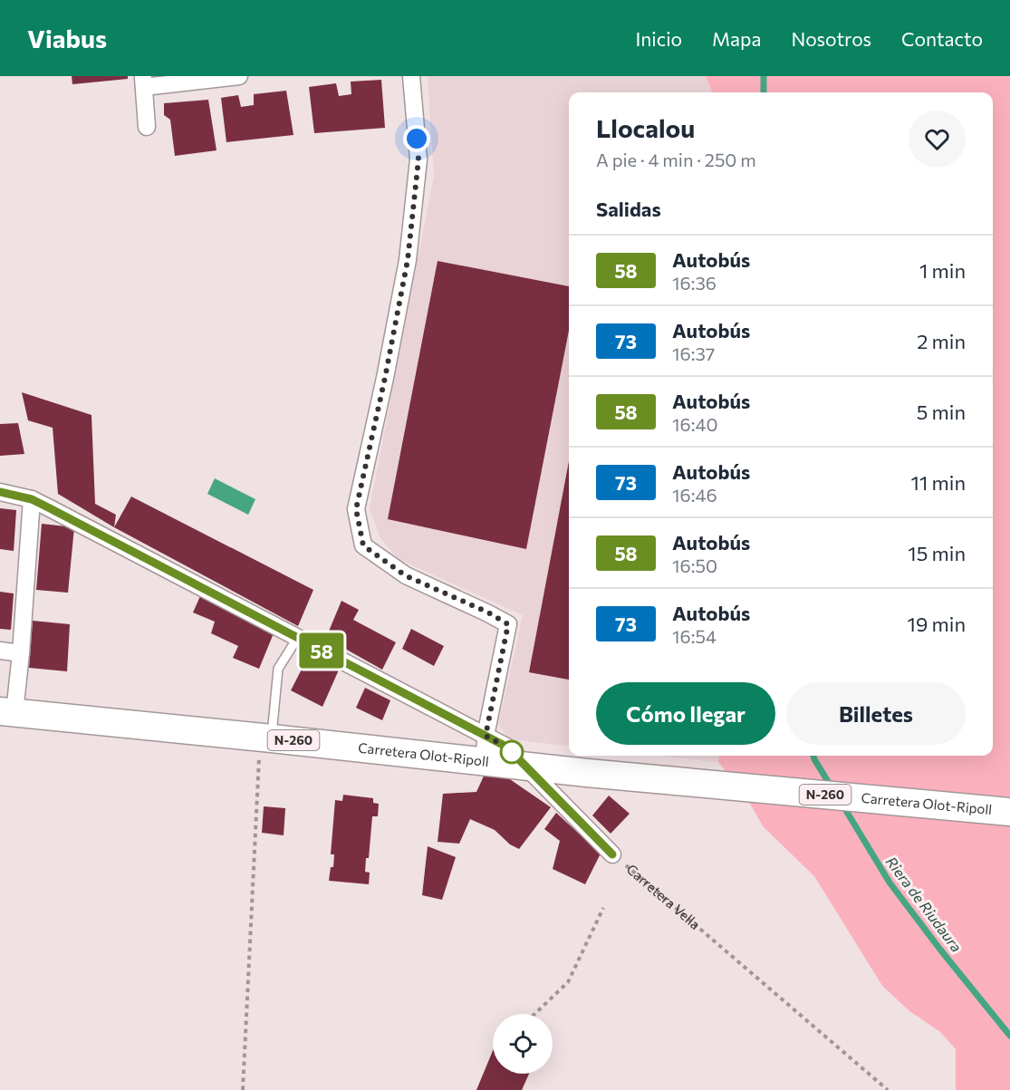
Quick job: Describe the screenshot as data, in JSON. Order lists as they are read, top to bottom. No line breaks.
{"streets":{"main road":["N-260","Carretera Olot-Ripoll"],"street":["Carretera Vella"]},"crossings":[["Carretera Olot-Ripoll","Carretera Vella"]],"water":["Riera de Riudaura"],"lines":["bus line 58"],"page":{"header":"Viabus","nav":["Inicio","Mapa","Nosotros","Contacto"],"on_map":"58","heading":[["Llocalou","A pie · 4 min · 250 m"],"Salidas"],"list":[{"mark":"58","name":"Autobús","note":"16:36","value":"1 min"},{"mark":"73","name":"Autobús","note":"16:37","value":"2 min"},{"mark":"58","name":"Autobús","note":"16:40","value":"5 min"},{"mark":"73","name":"Autobús","note":"16:46","value":"11 min"},{"mark":"58","name":"Autobús","note":"16:50","value":"15 min"},{"mark":"73","name":"Autobús","note":"16:54","value":"19 min"}],"buttons":["Cómo llegar","Billetes"]}}
